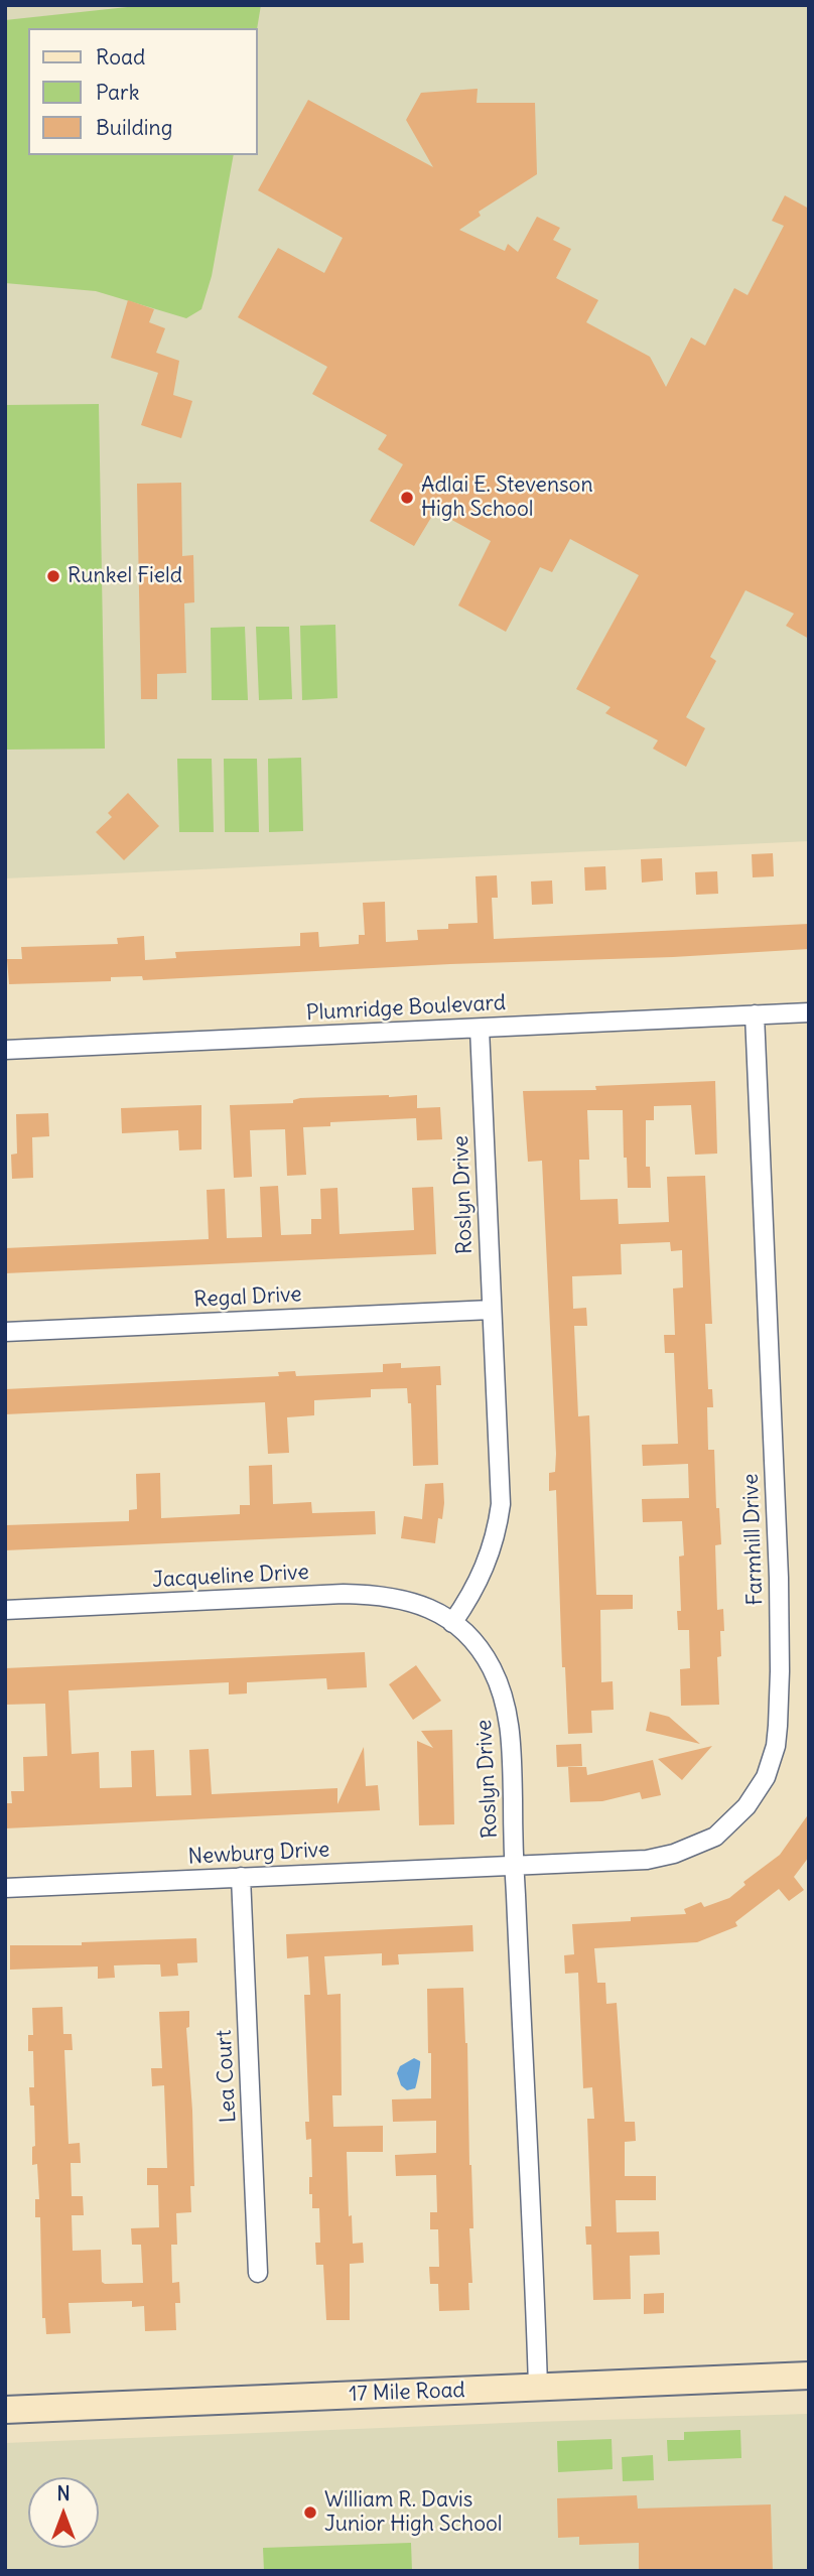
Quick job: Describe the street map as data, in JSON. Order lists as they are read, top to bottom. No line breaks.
{"streets":{"street":["Plumridge Boulevard","Roslyn Drive","Regal Drive","Farmhill Drive","Jacqueline Drive","Newburg Drive","Lea Court","17 Mile Road"]},"crossings":[["Plumridge Boulevard","Roslyn Drive"],["Plumridge Boulevard","Farmhill Drive"],["Roslyn Drive","Regal Drive"],["Roslyn Drive","Farmhill Drive"],["Roslyn Drive","Jacqueline Drive"],["Roslyn Drive","Newburg Drive"],["Roslyn Drive","17 Mile Road"],["Farmhill Drive","Newburg Drive"],["Newburg Drive","Lea Court"]],"places":["Adlai E. Stevenson High School","Runkel Field","William R. Davis Junior High School"],"legend":["Road","Park","Building"],"north":"top"}
